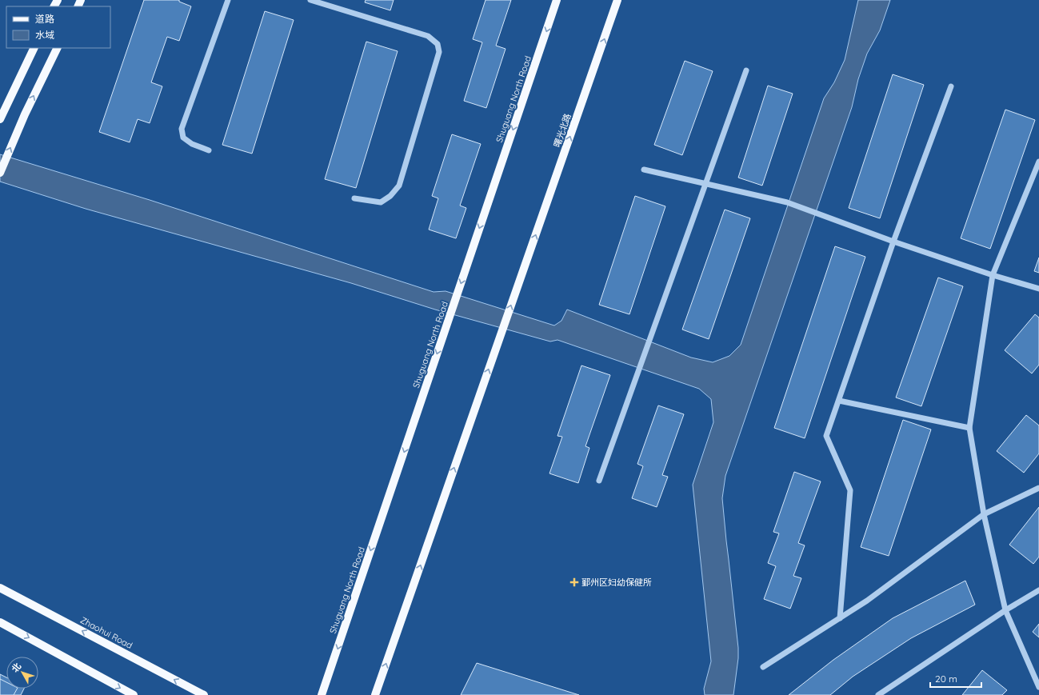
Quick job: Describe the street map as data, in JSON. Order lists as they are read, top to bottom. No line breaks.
{"streets":{"main road":["Shuguang North Road","曙光北路","Zhaohui Road"]},"one_way":["Shuguang North Road","曙光北路"],"places":{"health":["鄞州区妇幼保健所"]},"legend":["道路","水域"],"scale_bar":"20 m","north":"top left"}
